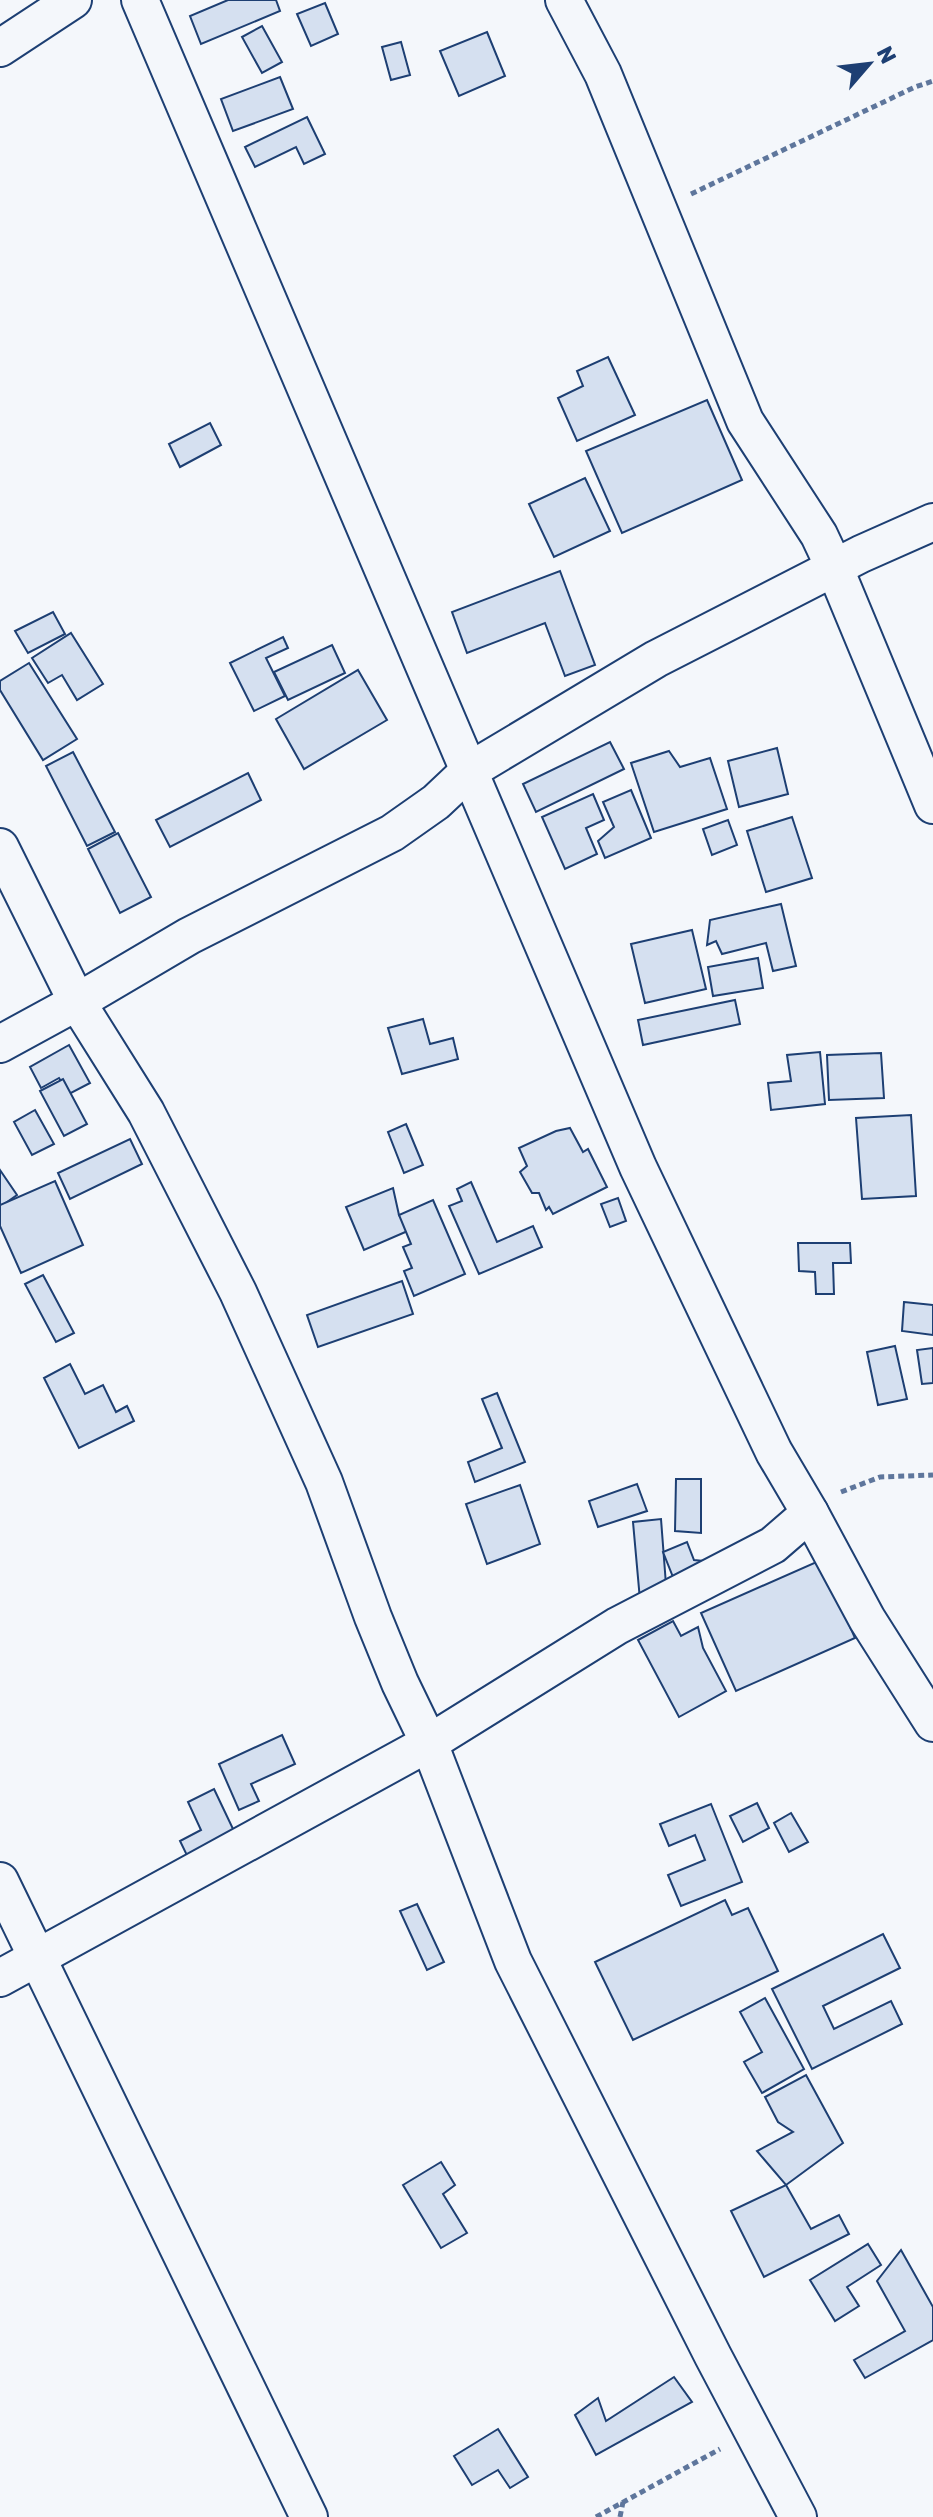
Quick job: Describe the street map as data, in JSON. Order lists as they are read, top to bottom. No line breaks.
{"north":"top right"}
